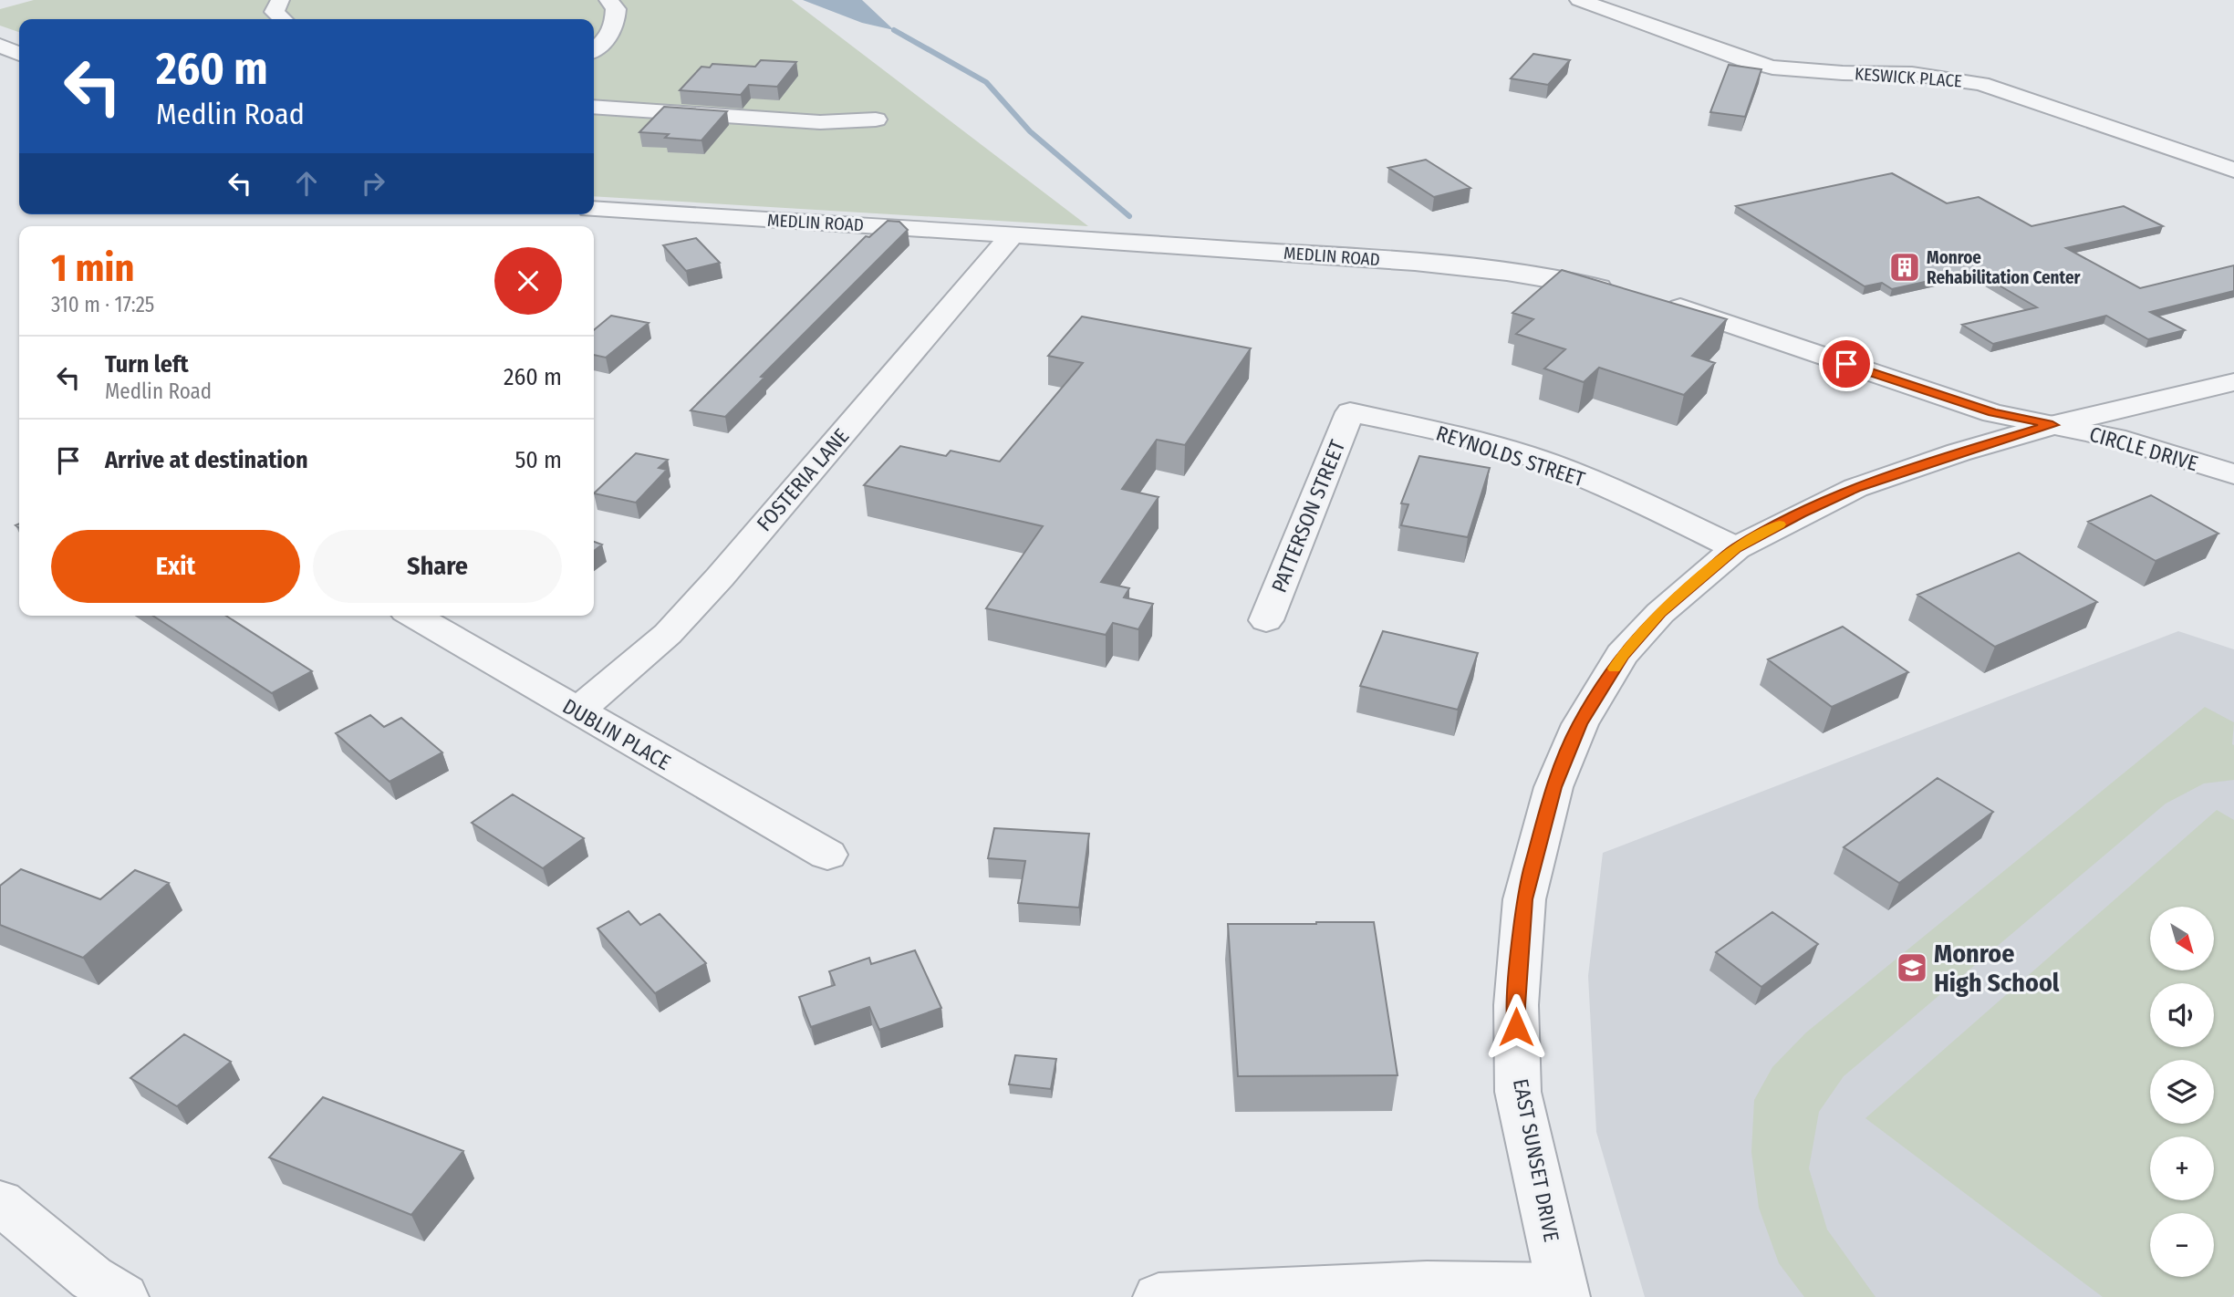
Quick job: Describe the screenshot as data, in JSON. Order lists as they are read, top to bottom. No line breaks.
{"streets":{"street":["KESWICK PLACE","MEDLIN ROAD","CIRCLE DRIVE","REYNOLDS STREET","FOSTERIA LANE","PATTERSON STREET","DUBLIN PLACE","EAST SUNSET DRIVE"]},"crossings":[["MEDLIN ROAD","FOSTERIA LANE"],["CIRCLE DRIVE","EAST SUNSET DRIVE"],["REYNOLDS STREET","PATTERSON STREET"],["REYNOLDS STREET","EAST SUNSET DRIVE"],["FOSTERIA LANE","DUBLIN PLACE"]],"places":{"building":["Monroe Rehabilitation Center"],"school or university":["Monroe High School"]},"north":"bottom right","page":{"turn":["260 m","Medlin Road"],"heading":["1 min","310 m · 17:25"],"list":[{"name":"Turn left","note":"Medlin Road","value":"260 m"},{"name":"Arrive at destination","value":"50 m"}],"buttons":["Exit","Share"],"map_buttons":["+","−"]}}
